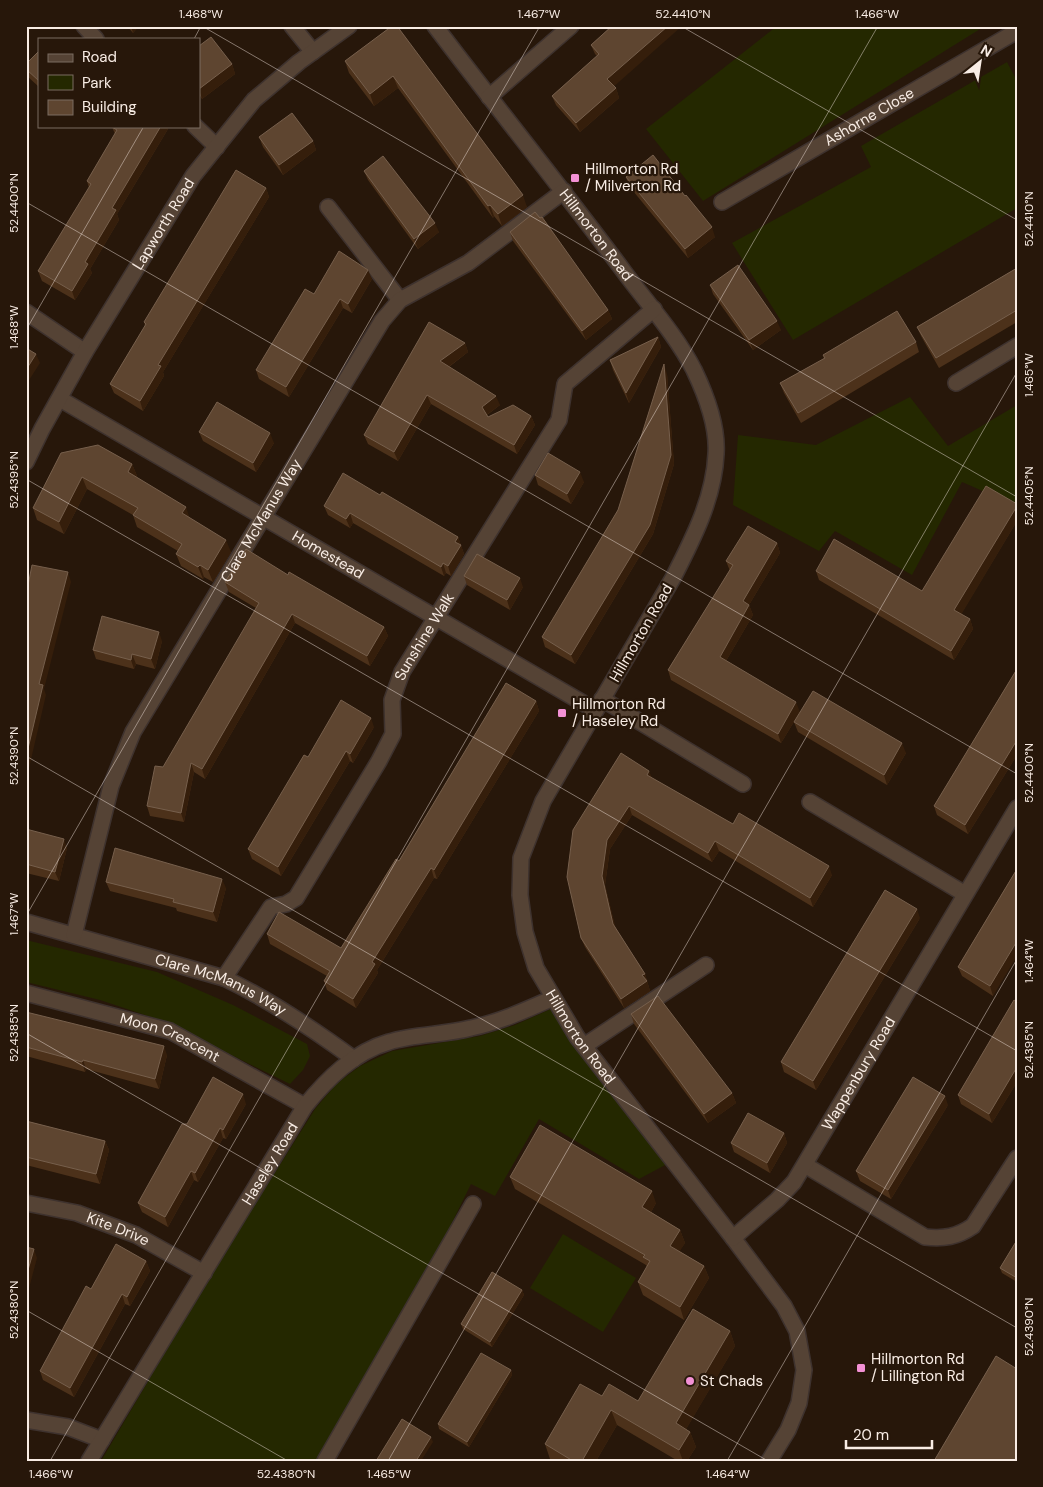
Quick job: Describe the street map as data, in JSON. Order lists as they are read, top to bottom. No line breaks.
{"streets":{"street":["Ashorne Close","Lapworth Road","Hillmorton Road","Clare McManus Way","Homestead","Sunshine Walk","Moon Crescent","Wappenbury Road","Haseley Road","Kite Drive"]},"crossings":[["Lapworth Road","Homestead"],["Hillmorton Road","Clare McManus Way"],["Hillmorton Road","Homestead"],["Hillmorton Road","Sunshine Walk"],["Hillmorton Road","Wappenbury Road"],["Hillmorton Road","Haseley Road"],["Clare McManus Way","Homestead"],["Clare McManus Way","Sunshine Walk"],["Clare McManus Way","Haseley Road"],["Homestead","Sunshine Walk"],["Moon Crescent","Haseley Road"],["Haseley Road","Kite Drive"]],"places":{"transit":["Hillmorton Rd / Milverton Rd","Hillmorton Rd / Haseley Rd","Hillmorton Rd / Lillington Rd"],"other":["St Chads"]},"legend":["Road","Park","Building"],"scale_bar":"20 m","north":"top right","coordinates":["1.468°W","1.467°W","52.4410°N","1.466°W","52.4400°N","1.465°W","52.4395°N","52.4405°N","52.4390°N","1.464°W","52.4385°N","52.4380°N"]}
